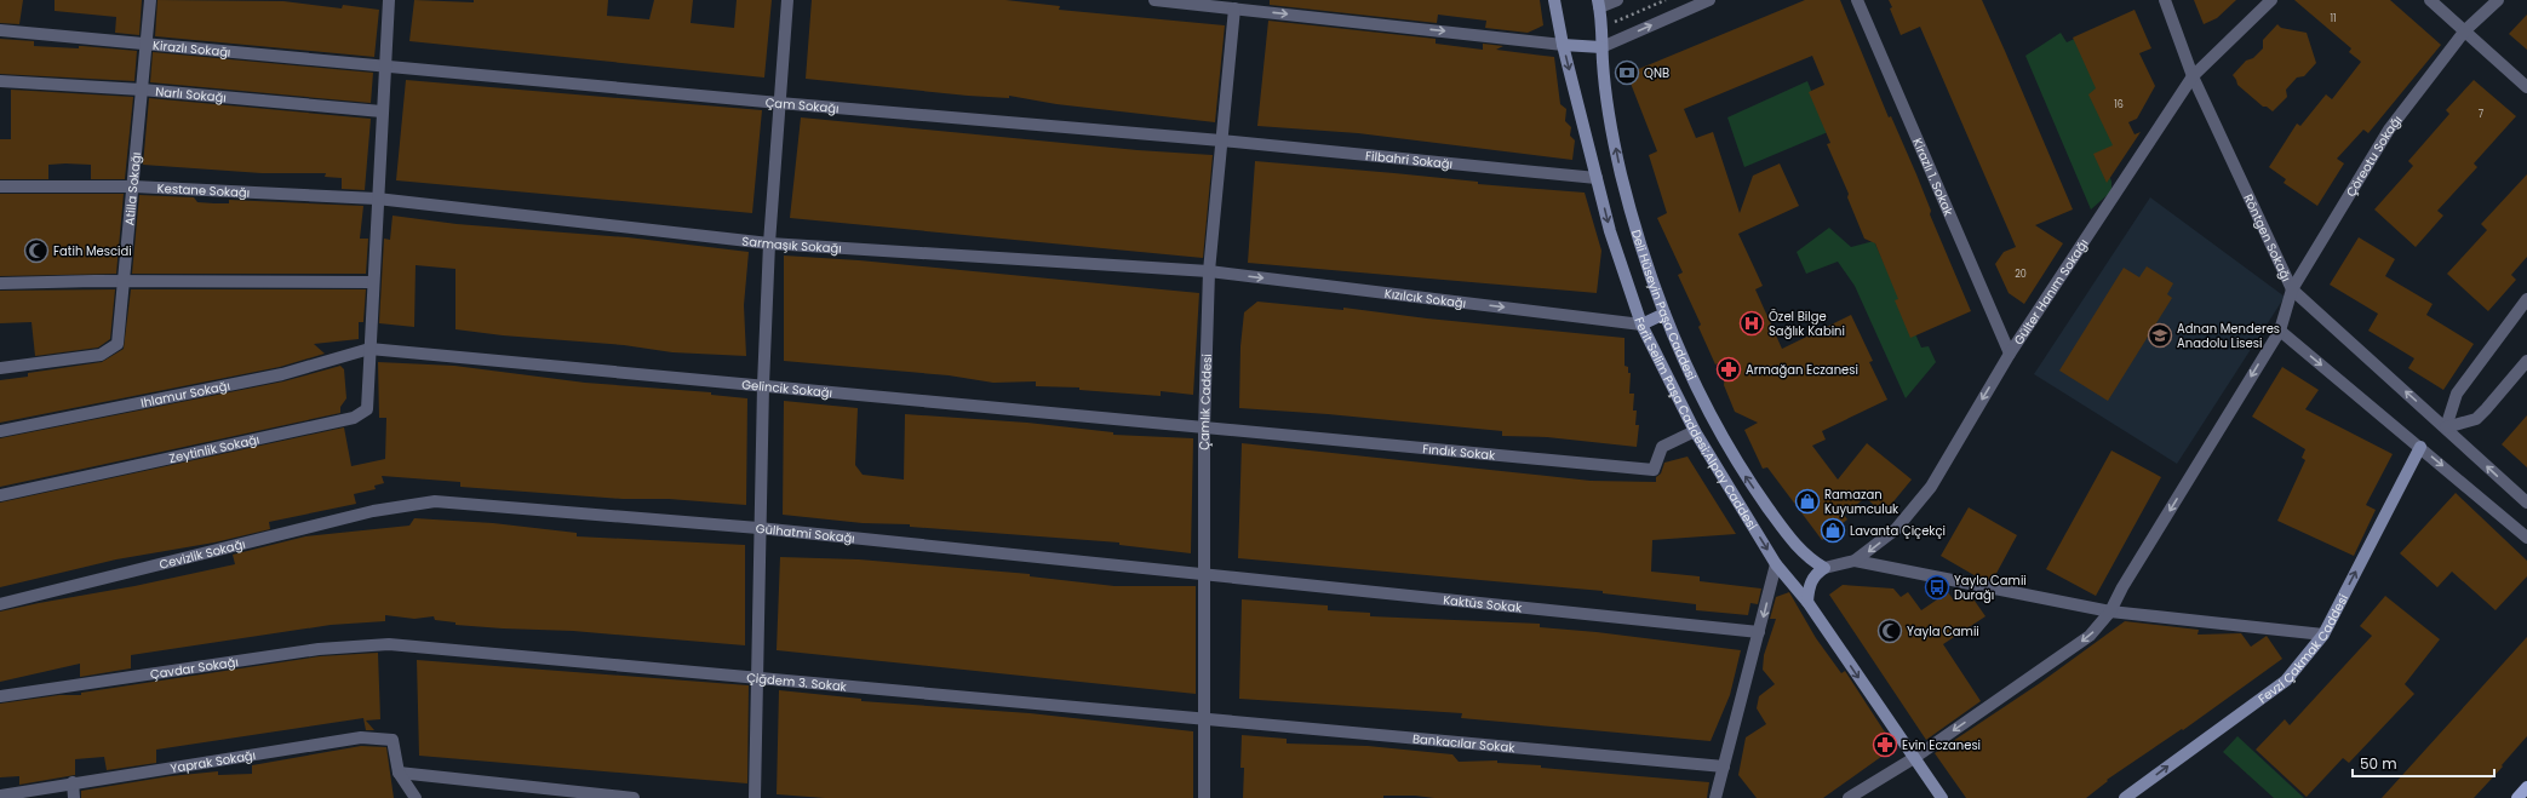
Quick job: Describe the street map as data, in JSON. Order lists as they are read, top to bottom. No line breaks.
{"streets":{"main road":["Deli Hüseyin Paşa Caddesi","Ferit Selim Paşa Caddesi;Alpay Caddesi","Fevzi Çakmak Caddesi"],"street":["Kirazlı Sokağı","Narlı Sokağı","Çam Sokağı","Çöreotu Sokağı","Filbahri Sokağı","Kirazlı 1. Sokak","Atilla Sokağı","Kestane Sokağı","Röntgen Sokağı","Sarmaşık Sokağı","Gülter Hanım Sokağı","Kızılcık Sokağı","Gelincik Sokağı","Ihlamur Sokağı","Çamlık Caddesi","Zeytinlik Sokağı","Fındık Sokak","Gülhatmi Sokağı","Cevizlik Sokağı","Kaktüs Sokak","Çavdar Sokağı","Çiğdem 3. Sokak","Bankacılar Sokak","Yaprak Sokağı"]},"crossings":[["Kirazlı Sokağı","Çam Sokağı"],["Kirazlı Sokağı","Atilla Sokağı"],["Narlı Sokağı","Atilla Sokağı"],["Çam Sokağı","Filbahri Sokağı"],["Çam Sokağı","Çamlık Caddesi"],["Çöreotu Sokağı","Röntgen Sokağı"],["Çöreotu Sokağı","Ferit Selim Paşa Caddesi;Alpay Caddesi"],["Filbahri Sokağı","Çamlık Caddesi"],["Filbahri Sokağı","Ferit Selim Paşa Caddesi;Alpay Caddesi"],["Kirazlı 1. Sokak","Gülter Hanım Sokağı"],["Atilla Sokağı","Kestane Sokağı"],["Kestane Sokağı","Sarmaşık Sokağı"],["Röntgen Sokağı","Gülter Hanım Sokağı"],["Sarmaşık Sokağı","Kızılcık Sokağı"],["Sarmaşık Sokağı","Çamlık Caddesi"],["Gülter Hanım Sokağı","Deli Hüseyin Paşa Caddesi"],["Kızılcık Sokağı","Çamlık Caddesi"],["Kızılcık Sokağı","Ferit Selim Paşa Caddesi;Alpay Caddesi"],["Gelincik Sokağı","Ihlamur Sokağı"],["Gelincik Sokağı","Çamlık Caddesi"],["Gelincik Sokağı","Zeytinlik Sokağı"],["Gelincik Sokağı","Fındık Sokak"],["Ihlamur Sokağı","Zeytinlik Sokağı"],["Çamlık Caddesi","Fındık Sokak"],["Çamlık Caddesi","Gülhatmi Sokağı"],["Çamlık Caddesi","Kaktüs Sokak"],["Çamlık Caddesi","Çiğdem 3. Sokak"],["Çamlık Caddesi","Bankacılar Sokak"],["Ferit Selim Paşa Caddesi;Alpay Caddesi","Fındık Sokak"],["Gülhatmi Sokağı","Cevizlik Sokağı"],["Gülhatmi Sokağı","Kaktüs Sokak"],["Çavdar Sokağı","Çiğdem 3. Sokak"],["Çiğdem 3. Sokak","Bankacılar Sokak"]],"one_way":["Çöreotu Sokağı","Gülter Hanım Sokağı","Kızılcık Sokağı","Deli Hüseyin Paşa Caddesi","Ferit Selim Paşa Caddesi;Alpay Caddesi","Fevzi Çakmak Caddesi"],"places":{"bank":["QNB"],"mosque":["Fatih Mescidi","Yayla Camii"],"hospital":["Özel Bilge Sağlık Kabini"],"school or university":["Adnan Menderes Anadolu Lisesi"],"pharmacy":["Armağan Eczanesi","Evin Eczanesi"],"shop":["Ramazan Kuyumculuk","Lavanta Çiçekçi"],"bus stop":["Yayla Camii Durağı"]},"house_numbers":["11","16","7","20"],"scale_bar":"50 m"}
